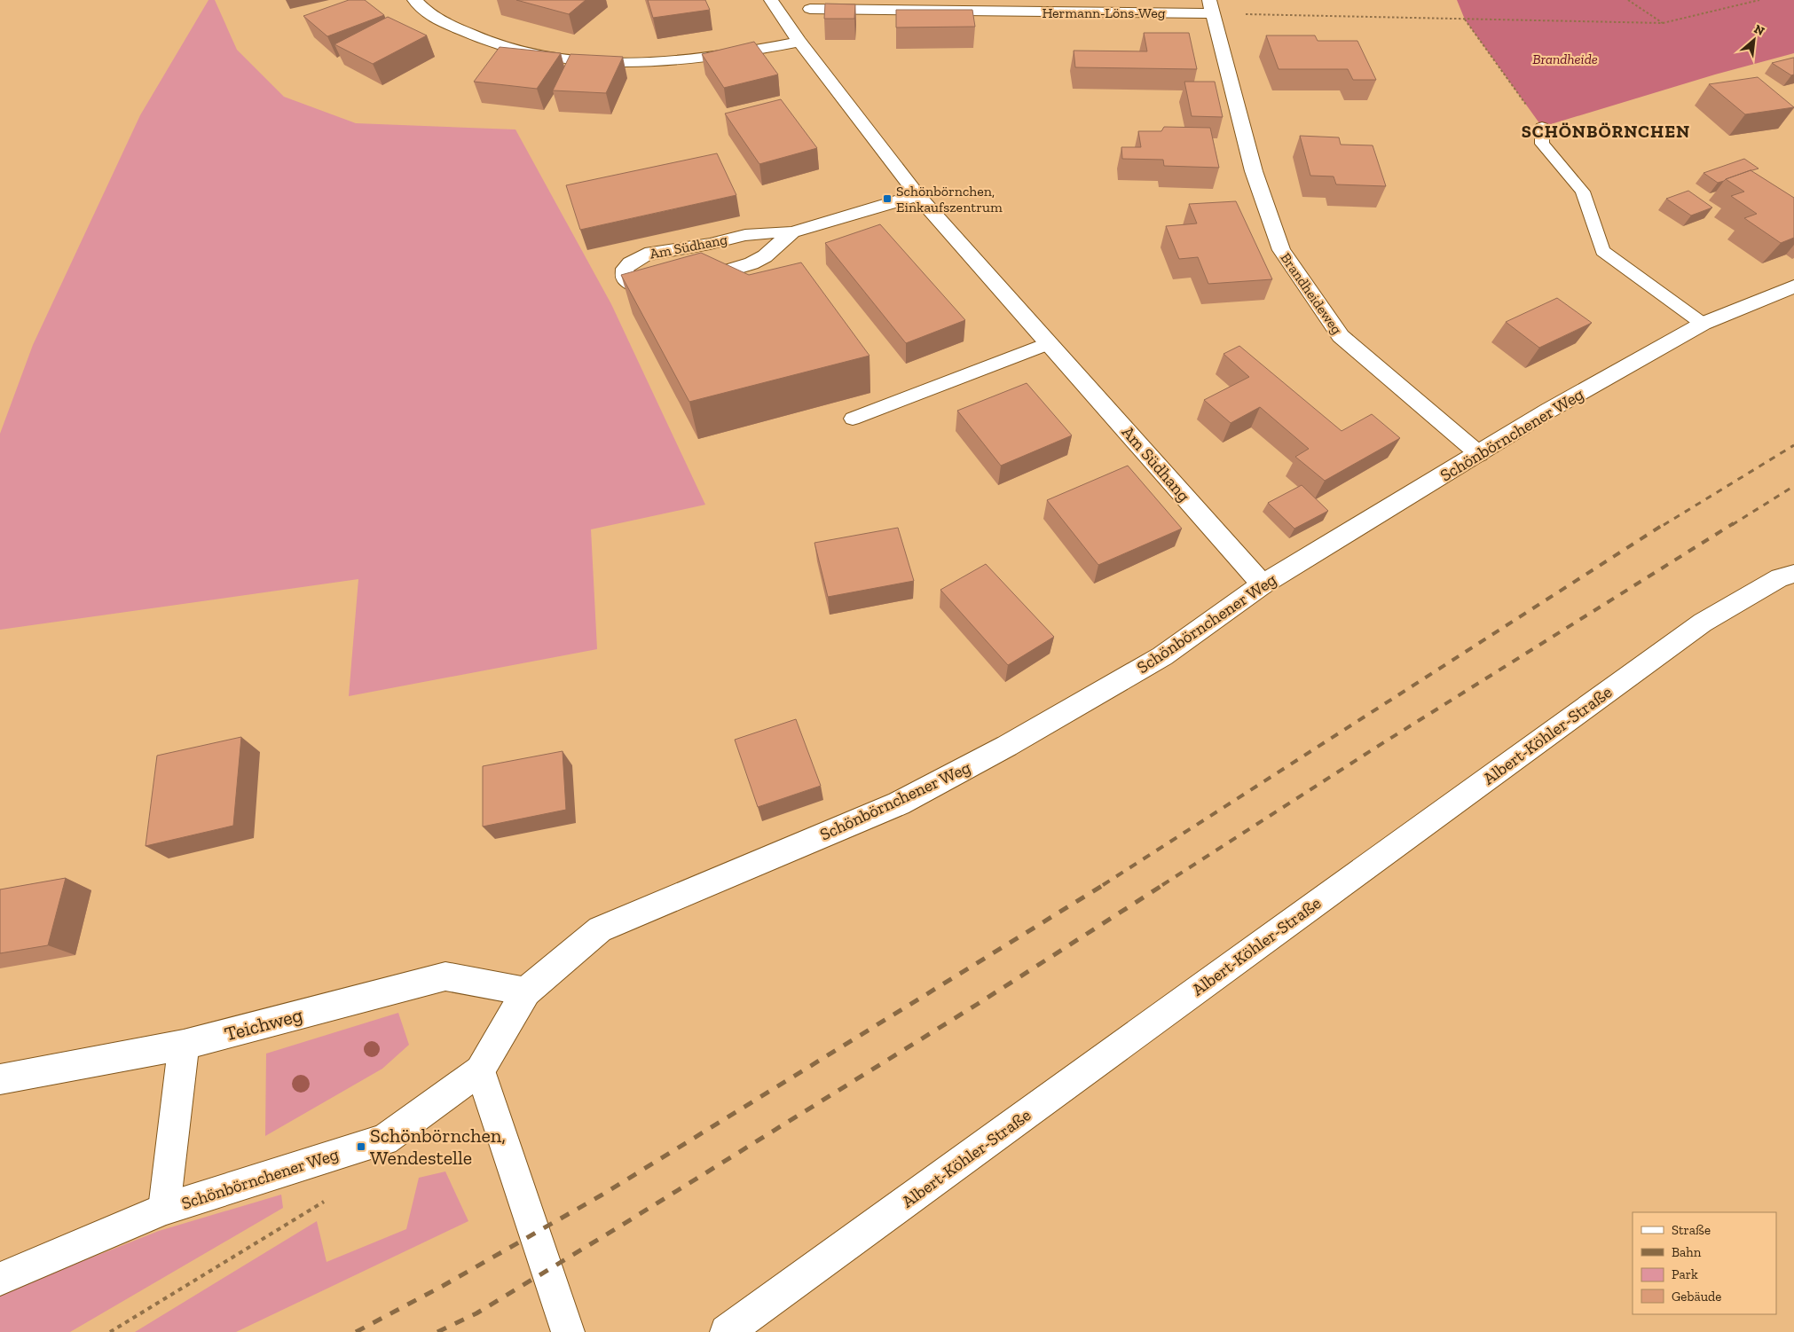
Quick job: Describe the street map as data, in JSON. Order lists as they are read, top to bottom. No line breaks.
{"streets":{"street":["Hermann-Löns-Weg","Am Südhang","Brandheideweg","Schönbörnchener Weg","Albert-Köhler-Straße","Teichweg"]},"crossings":[["Hermann-Löns-Weg","Brandheideweg"],["Am Südhang","Schönbörnchener Weg"],["Brandheideweg","Schönbörnchener Weg"],["Schönbörnchener Weg","Teichweg"]],"districts":["SCHÖNBÖRNCHEN"],"parks":["Brandheide"],"places":{"transit":["Schönbörnchen, Einkaufszentrum","Schönbörnchen, Wendestelle"]},"legend":["Straße","Bahn","Park","Gebäude"],"north":"top right"}
